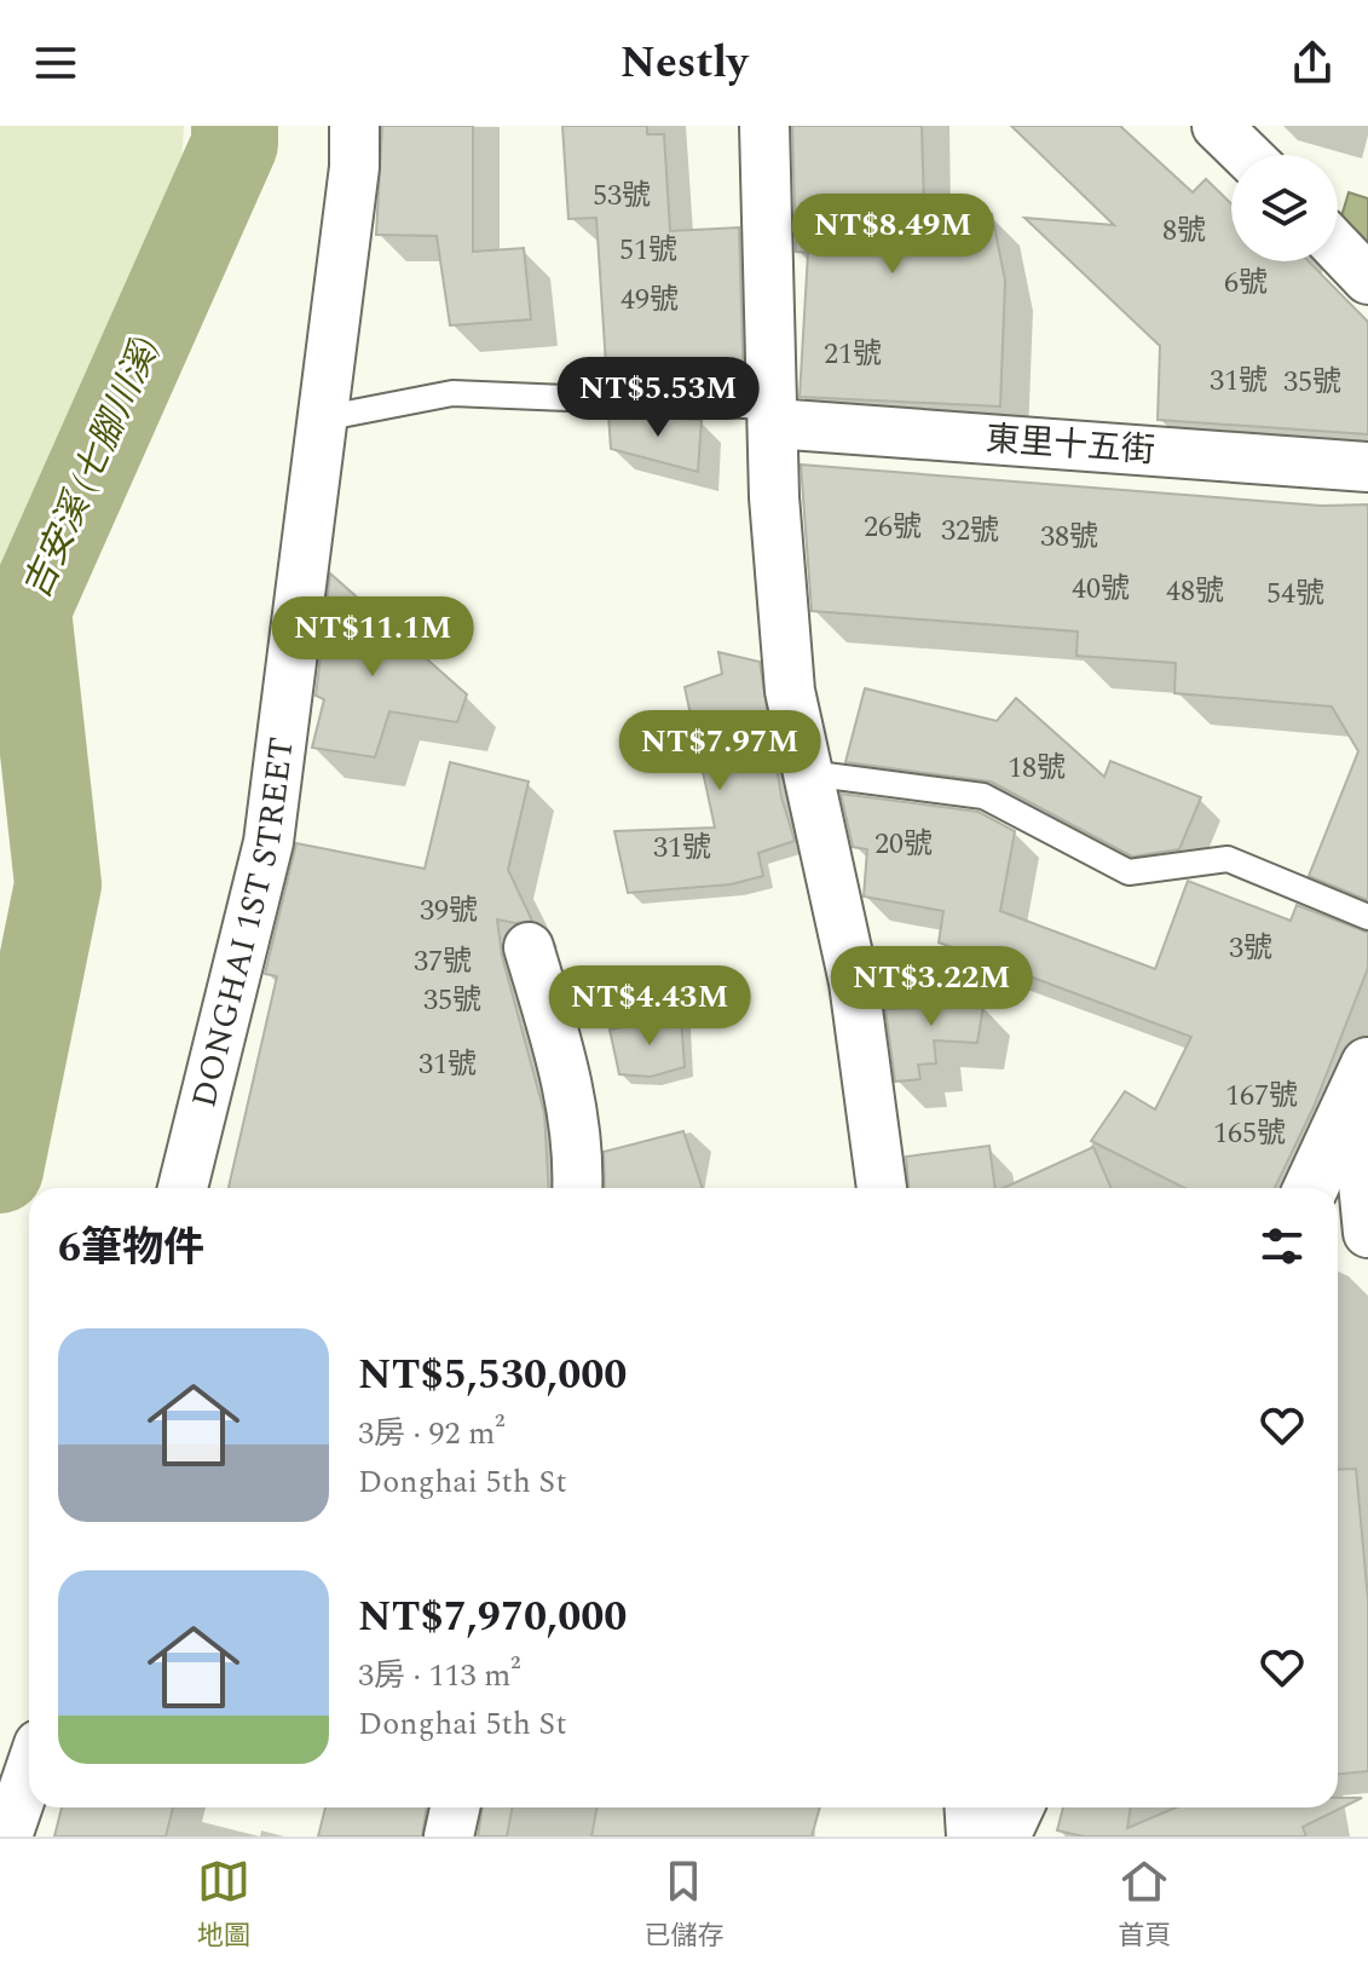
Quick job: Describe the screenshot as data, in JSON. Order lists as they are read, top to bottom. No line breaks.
{"streets":{"street":["東里十五街","DONGHAI 1ST STREET"]},"water":["吉安溪 (七腳川溪)"],"house_numbers":["53號","8號","51號","6號","49號","21號","31號","35號","26號","32號","38號","40號","48號","54號","18號","20號","31號","39號","3號","37號","35號","31號","167號","165號"],"page":{"header":"Nestly","price":["NT$8.49M","NT$5.53M","NT$11.1M","NT$7.97M","NT$3.22M","NT$4.43M"],"heading":"6筆物件","list":[{"name":"NT$5,530,000","note":"3房 · 92 m² · Donghai 5th St"},{"name":"NT$7,970,000","note":"3房 · 113 m² · Donghai 5th St"}],"tabs":["地圖","已儲存","首頁"]}}
